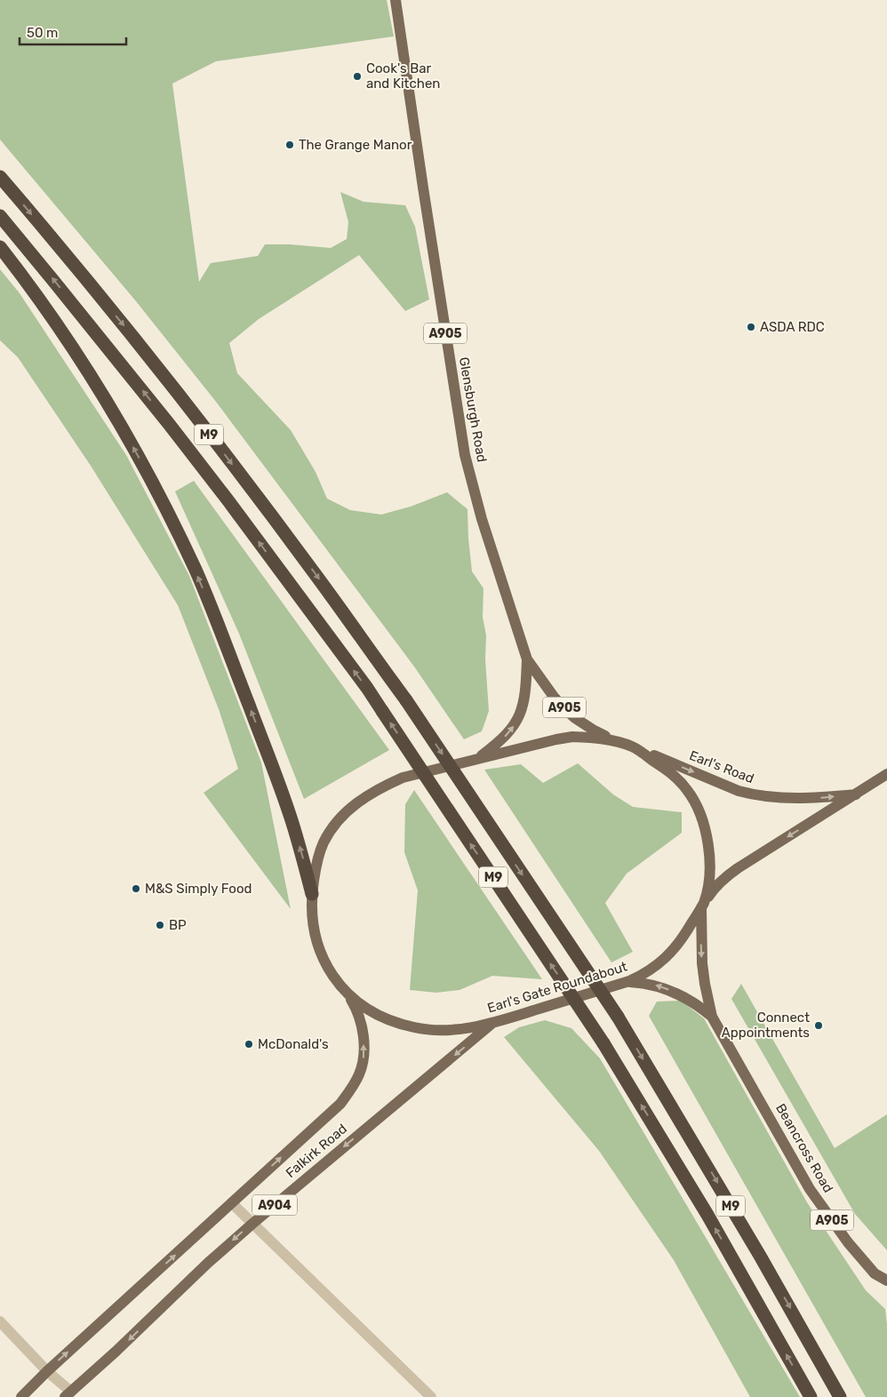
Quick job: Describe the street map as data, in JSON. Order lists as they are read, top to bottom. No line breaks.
{"streets":{"highway":["M9"],"main road":["A905","Glensburgh Road","Earl's Road","Earl's Gate Roundabout","Beancross Road","Falkirk Road","A904"]},"crossings":[["Glensburgh Road","Earl's Gate Roundabout"],["Earl's Road","Earl's Gate Roundabout"],["Earl's Road","Beancross Road"],["Earl's Gate Roundabout","Beancross Road"],["Earl's Gate Roundabout","Falkirk Road"]],"places":["Cook's Bar and Kitchen","The Grange Manor","ASDA RDC","M&S Simply Food","BP","Connect Appointments","McDonald's"],"scale_bar":"50 m"}
